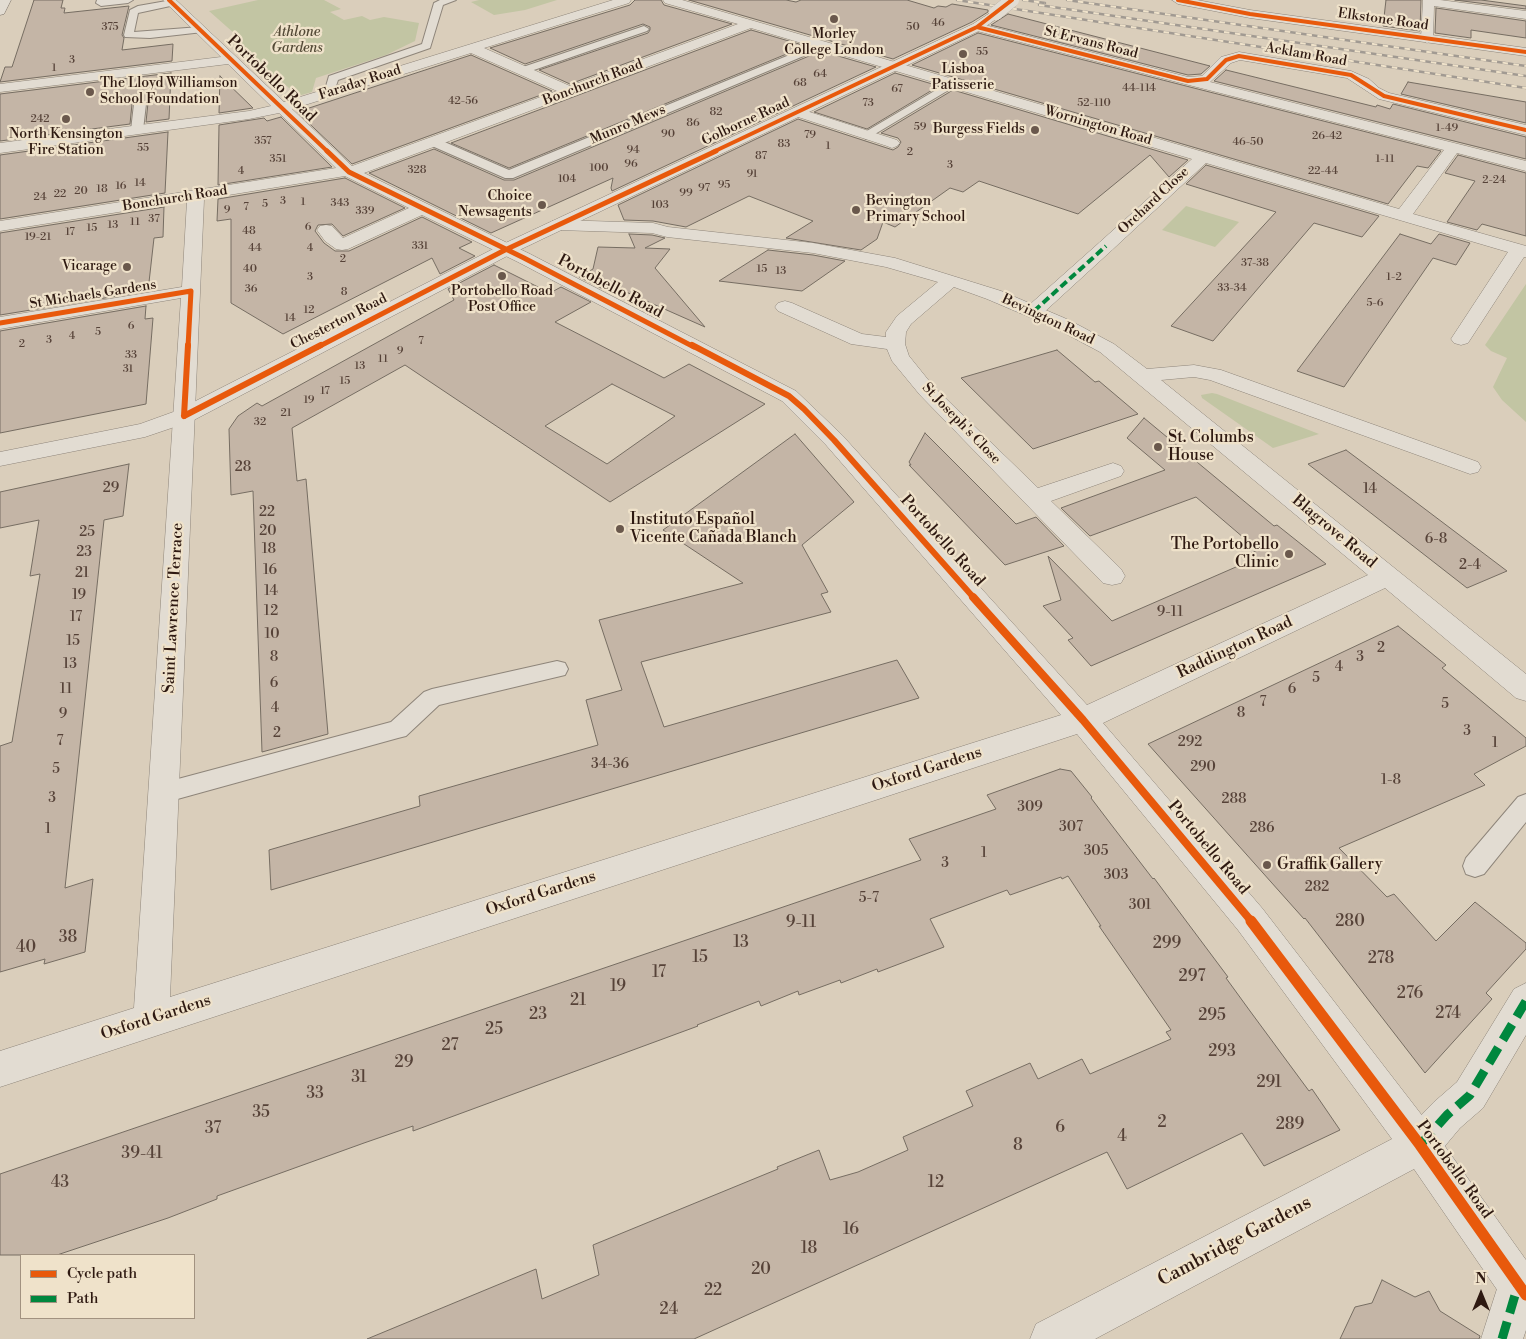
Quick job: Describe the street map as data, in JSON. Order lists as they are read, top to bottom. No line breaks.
{"streets":{"street":["Elkstone Road","St Ervans Road","Acklam Road","Portobello Road","Faraday Road","Bonchurch Road","Golborne Road","Wornington Road","Orchard Close","St Michaels Gardens","Bevington Road","Chesterton Road","St Joseph's Close","Blagrove Road","Saint Lawrence Terrace","Raddington Road","Oxford Gardens","Cambridge Gardens"],"lane":["Munro Mews"]},"crossings":[["St Ervans Road","Acklam Road"],["St Ervans Road","Golborne Road"],["Portobello Road","Faraday Road"],["Portobello Road","Bonchurch Road"],["Portobello Road","Golborne Road"],["Portobello Road","Chesterton Road"],["Portobello Road","Raddington Road"],["Portobello Road","Oxford Gardens"],["Portobello Road","Cambridge Gardens"],["Bonchurch Road","Munro Mews"],["Bonchurch Road","Wornington Road"],["Bonchurch Road","Saint Lawrence Terrace"],["Golborne Road","Wornington Road"],["Golborne Road","Bevington Road"],["Golborne Road","Chesterton Road"],["Munro Mews","Wornington Road"],["Wornington Road","Orchard Close"],["Orchard Close","Bevington Road"],["St Michaels Gardens","Saint Lawrence Terrace"],["Bevington Road","Blagrove Road"],["Chesterton Road","Saint Lawrence Terrace"],["Blagrove Road","Raddington Road"],["Saint Lawrence Terrace","Oxford Gardens"],["Raddington Road","Oxford Gardens"]],"parks":["Athlone Gardens"],"places":["Morley College London","Lisboa Patisserie","The Lloyd Williamson School Foundation","North Kensington Fire Station","Burgess Fields","Choice Newsagents","Bevington Primary School","Vicarage","Portobello Road Post Office","St. Columbs House","Instituto Español Vicente Cañada Blanch","The Portobello Clinic","Graffik Gallery"],"house_numbers":["46","375","50","55","3","1","64","68","44-114","67","42-56","73","52-110","82","242","86","59","1-49","90","79","26-42","357","46-50","83","1","55","94","2","87","351","1-11","96","3","100","328","4","22-44","91","104","2-24","14","95","16","97","18","20","99","22","24","3","1","343","5","103","7","9","339","37","11","13","6","15","48","17","19-21","331","44","4","2","37-38","40","15","13","3","1-2","33-34","36","8","5-6","12","14","6","5","4","3","7","2","9","33","11","13","31","15","17","19","21","32","28","29","14","22","20","25","6-8","18","23","2-4","16","21","14","19","12","9-11","17","10","15","2","8","3","13","4","5","6","11","6","7","5","4","8","9","3","2","7","292","1","34-36","290","5","1-8","3","288","309","307","286","1","305","1","3","303","282","5-7","301","280","9-11","38","13","299","40","15","278","17","297","19","276","21","274","23","295","25","27","293","29","31","291","33","35","2","289","6","37","4","8","39-41","43","12","16","18","20","22","24"],"legend":["Cycle path","Path"],"north":"top"}
